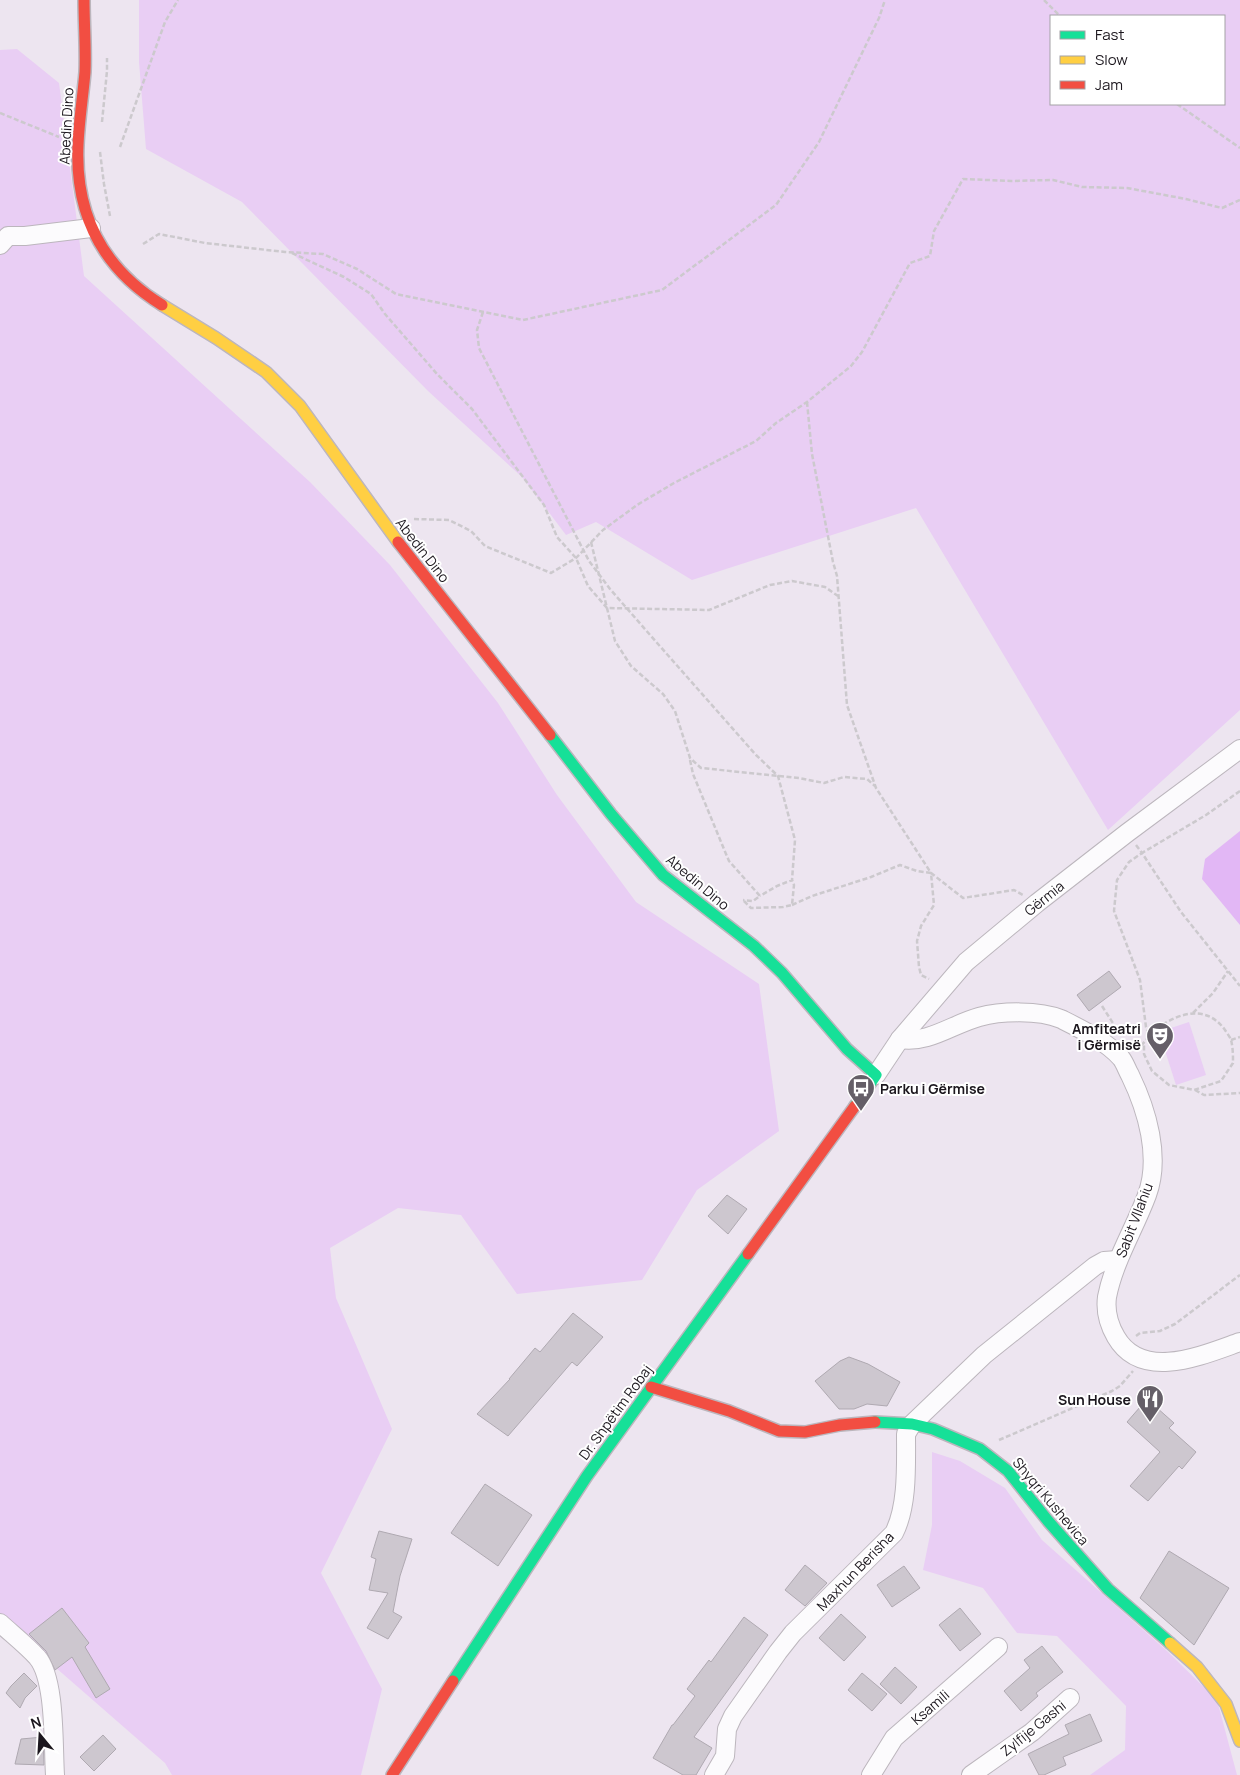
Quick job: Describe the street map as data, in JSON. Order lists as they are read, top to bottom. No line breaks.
{"streets":{"street":["Abedin Dino","Gërmia","Sabit Vllahiu","Dr. Shpëtim Robaj","Shyqri Kushevica","Maxhun Berisha","Ksamili","Zylfije Gashi"]},"crossings":[["Abedin Dino","Gërmia"],["Abedin Dino","Dr. Shpëtim Robaj"],["Gërmia","Sabit Vllahiu"],["Gërmia","Dr. Shpëtim Robaj"],["Dr. Shpëtim Robaj","Shyqri Kushevica"],["Shyqri Kushevica","Maxhun Berisha"]],"places":{"theatre":["Amfiteatri i Gërmisë"],"bus stop":["Parku i Gërmise"],"restaurant":["Sun House"]},"legend":["Fast","Slow","Jam"],"north":"top"}
